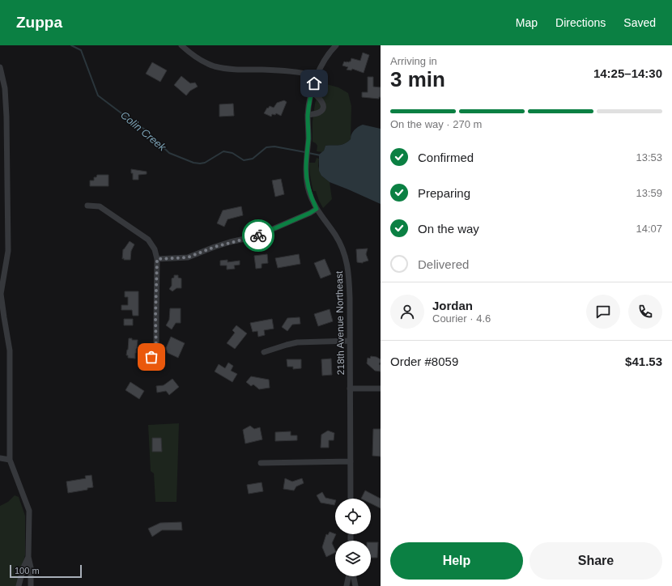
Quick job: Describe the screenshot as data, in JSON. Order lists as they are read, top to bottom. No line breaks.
{"streets":{"street":["218th Avenue Northeast"]},"water":["Colin Creek"],"scale_bar":"100 m","page":{"header":"Zuppa","nav":["Map","Directions","Saved"],"heading":["3 min","Arriving in","14:25–14:30"],"panel":["Jordan","Courier · 4.6","Order #8059","$41.53"],"bar":"On the way · 270 m","list":[["Confirmed","13:53"],["Preparing","13:59"],["On the way","14:07"],"Delivered"],"buttons":["Help","Share"],"scale":"100 m"}}
